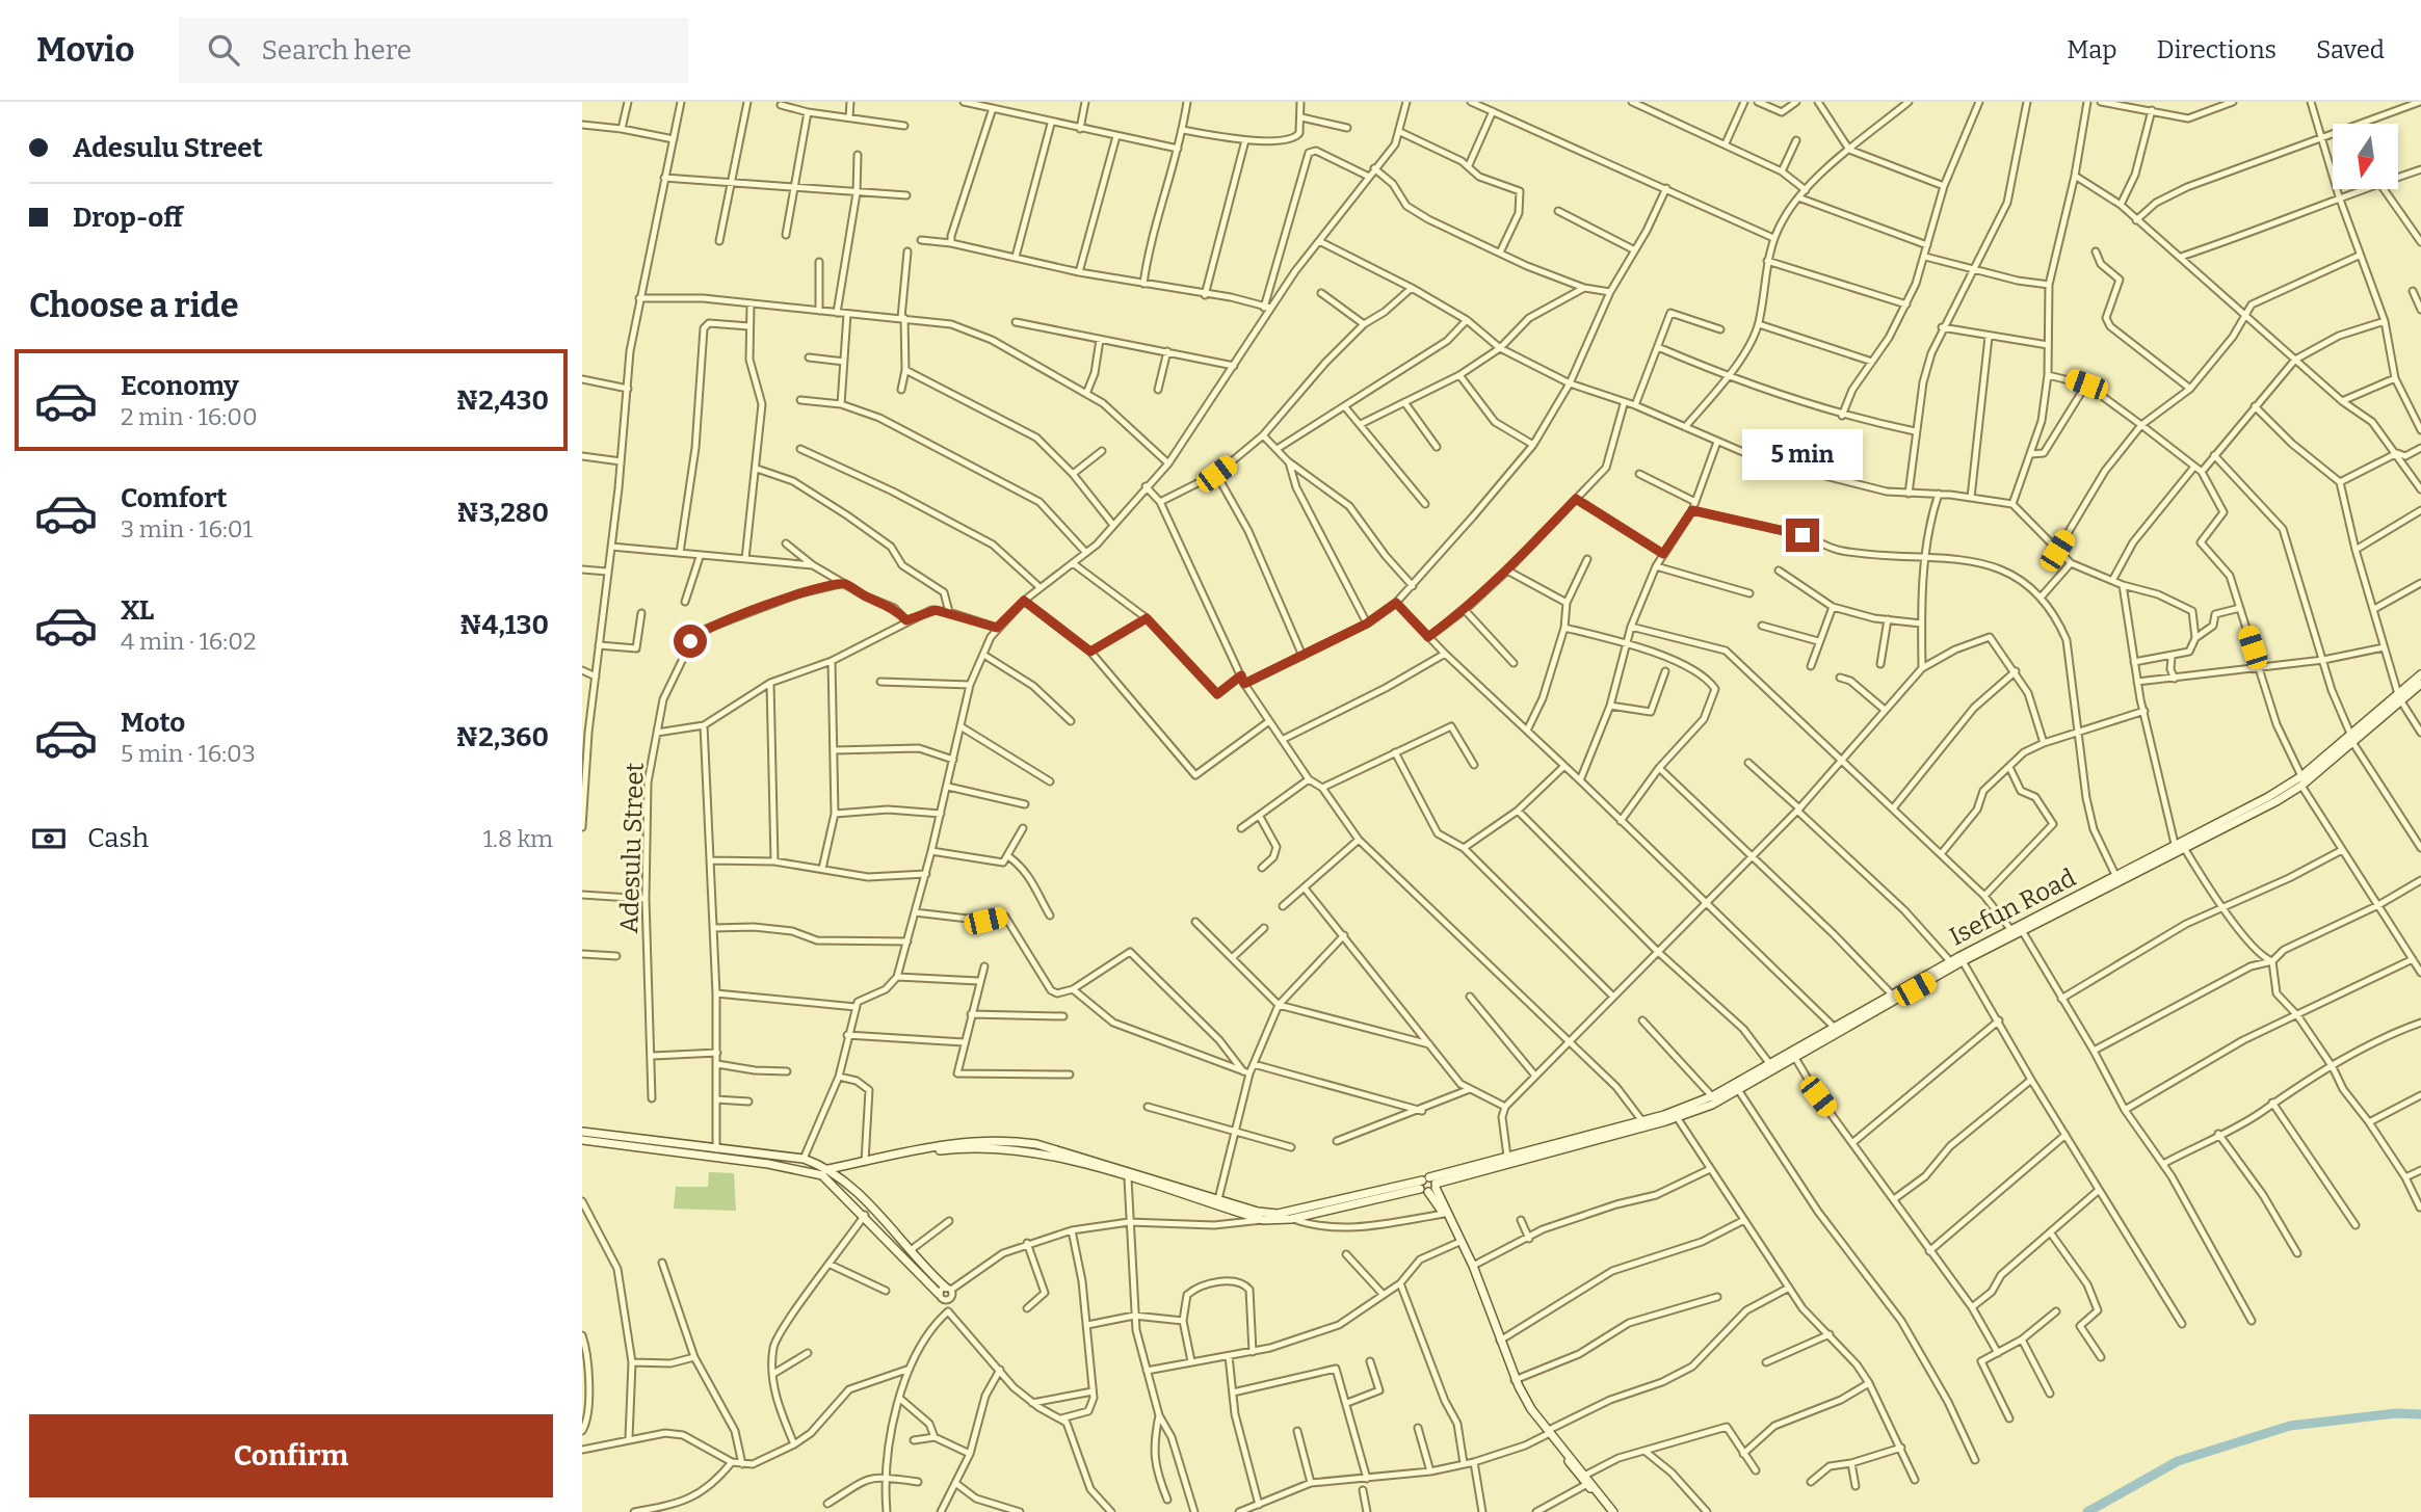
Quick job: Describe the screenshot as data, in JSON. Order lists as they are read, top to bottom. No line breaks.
{"streets":{"street":["Adesulu Street","Isefun Road"]},"north":"bottom","page":{"header":"Movio","search":"Search here","nav":["Map","Directions","Saved"],"banner":["Adesulu Street","Drop-off"],"heading":"Choose a ride","list":[{"name":"Economy","note":"2 min · 16:00","value":"₦2,430"},{"name":"Comfort","note":"3 min · 16:01","value":"₦3,280"},{"name":"XL","note":"4 min · 16:02","value":"₦4,130"},{"name":"Moto","note":"5 min · 16:03","value":"₦2,360"}],"bubble":"5 min","pay":["Cash","1.8 km"],"buttons":"Confirm"}}
